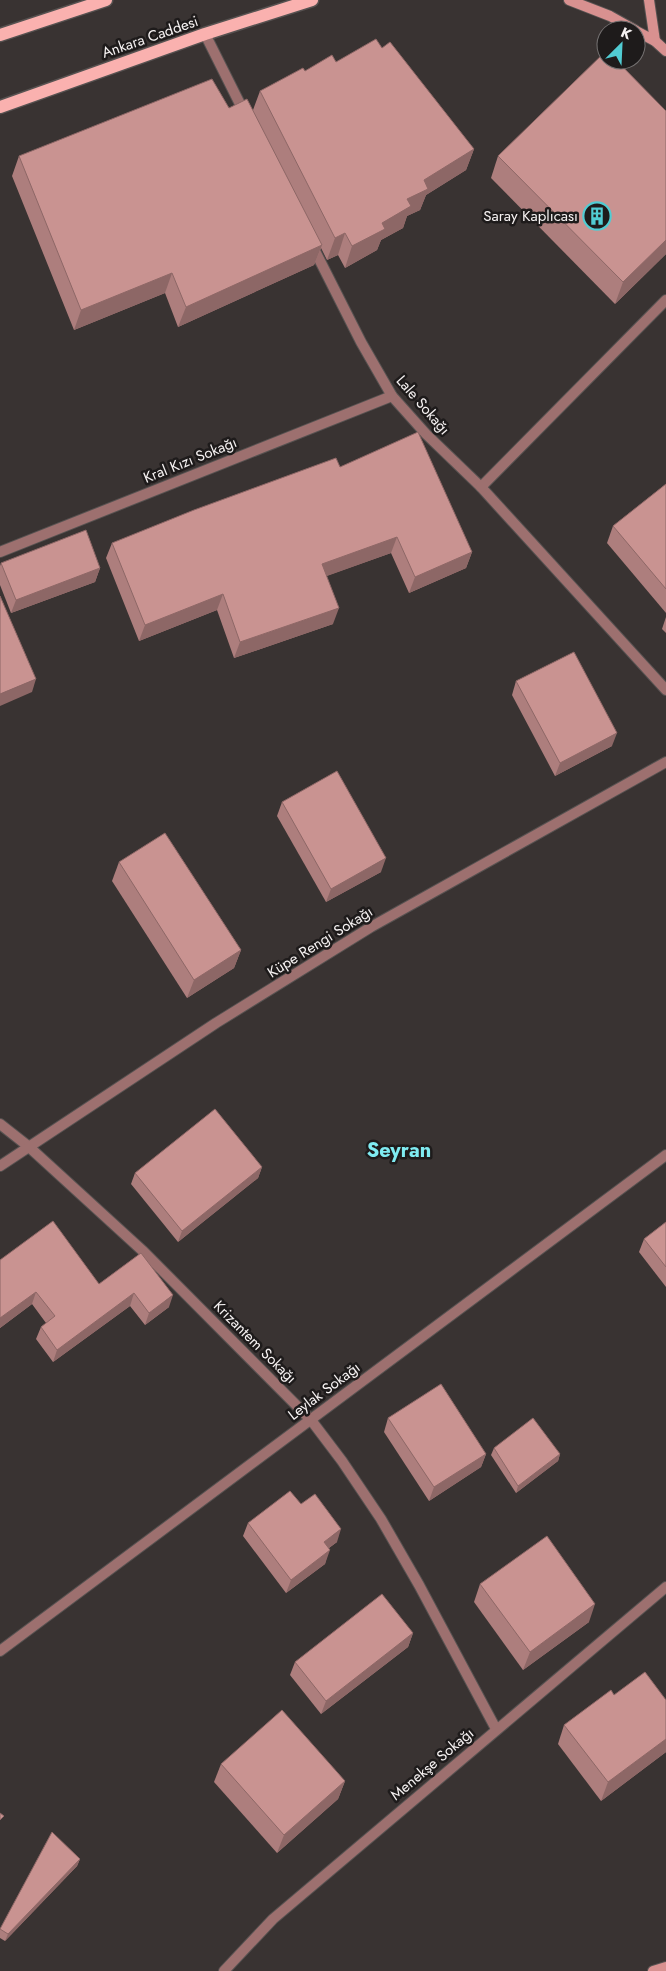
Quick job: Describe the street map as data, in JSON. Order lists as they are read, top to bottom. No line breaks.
{"streets":{"main road":["Ankara Caddesi"],"street":["Lale Sokağı","Kral Kızı Sokağı","Küpe Rengi Sokağı","Krizantem Sokağı","Leylak Sokağı","Menekşe Sokağı"]},"crossings":[["Lale Sokağı","Kral Kızı Sokağı"],["Küpe Rengi Sokağı","Krizantem Sokağı"],["Krizantem Sokağı","Leylak Sokağı"],["Krizantem Sokağı","Menekşe Sokağı"]],"districts":["Seyran"],"places":{"building":["Saray Kaplıcası"]},"north":"top right"}
